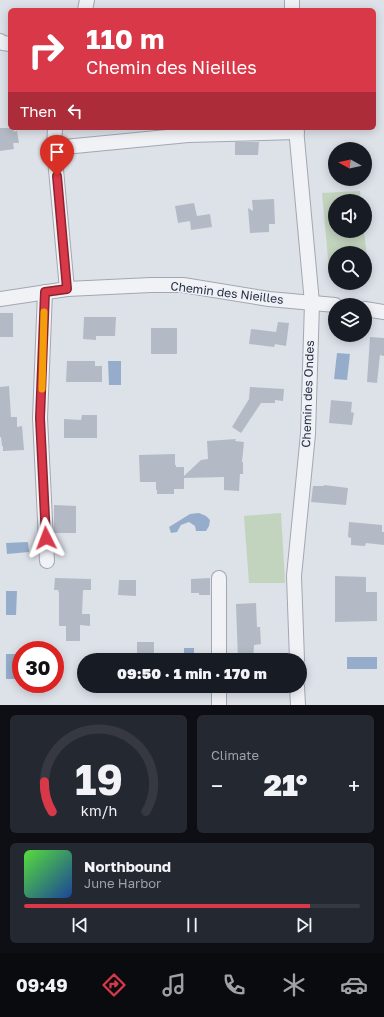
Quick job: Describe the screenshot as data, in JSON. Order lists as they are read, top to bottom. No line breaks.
{"streets":{"street":["Chemin des Nieilles","Chemin des Ondes"]},"crossings":[["Chemin des Nieilles","Chemin des Ondes"]],"north":"left","page":{"turn":["110 m","Chemin des Nieilles"],"then":"Then","limit":"30","trip":"09:50 · 1 min · 170 m","tile":"Climate","heat":["−","21°","+"],"song":["Northbound","June Harbor"],"tabs":"09:49","gauge":["19","km/h"]}}
